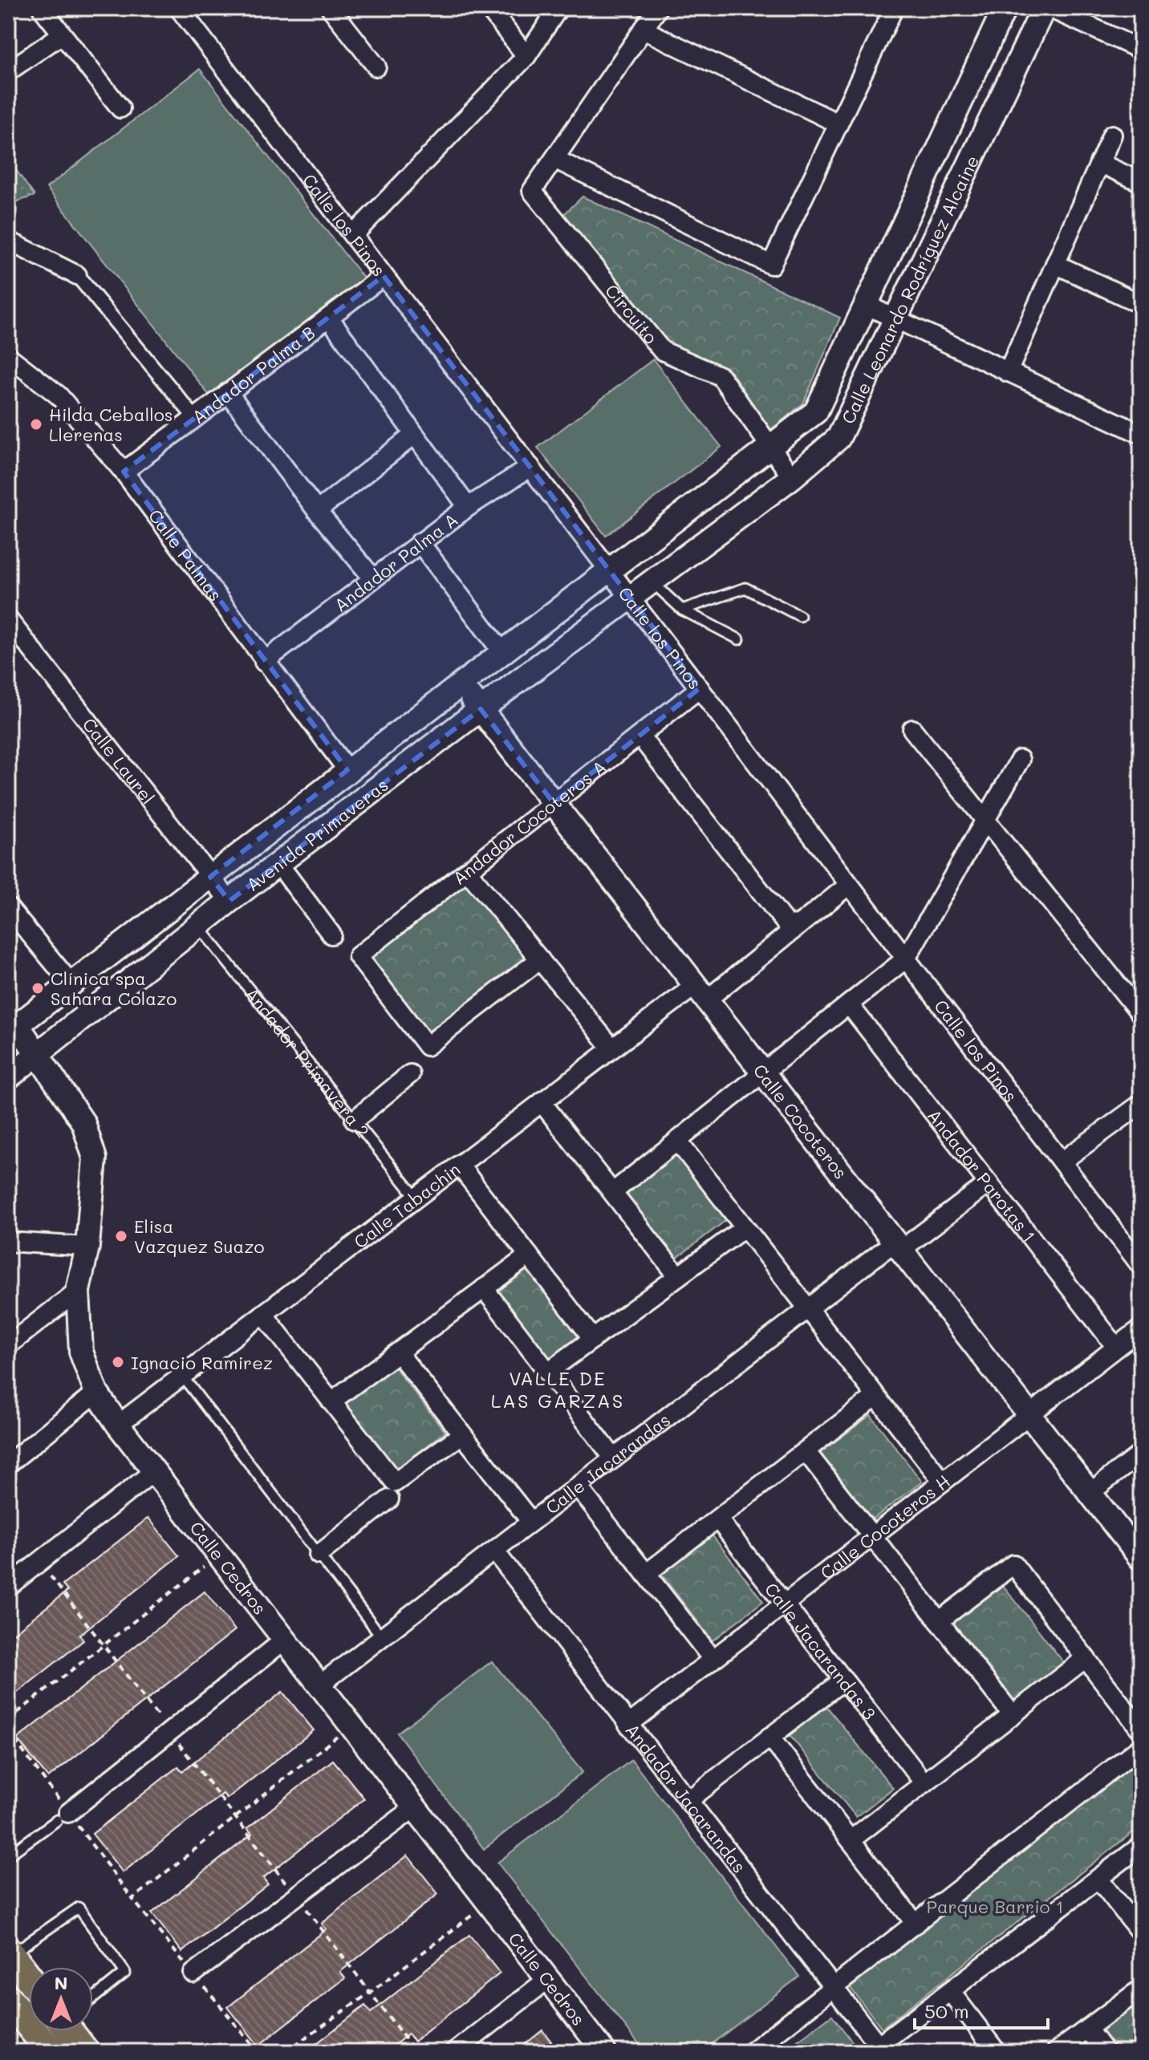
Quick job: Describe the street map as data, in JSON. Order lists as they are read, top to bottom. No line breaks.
{"streets":{"street":["Calle los Pinos","Calle Leonardo Rodríguez Alcaine","Circuito","Andador Palma B","Calle Palmas","Andador Palma A","Calle Laurel","Andador Cocoteros A","Avenida Primaveras","Calle Cocoteros","Andador Parotas 1","Calle Tabachin","Calle Jacarandas","Calle Cocoteros H","Calle Cedros","Calle Jacarandas 3","Andador Jacarandas"],"lane":["Andador Primavera 2"]},"crossings":[["Calle los Pinos","Calle Leonardo Rodríguez Alcaine"],["Calle los Pinos","Andador Palma B"],["Calle los Pinos","Andador Palma A"],["Calle los Pinos","Andador Cocoteros A"],["Calle los Pinos","Avenida Primaveras"],["Calle los Pinos","Calle Tabachin"],["Calle Leonardo Rodríguez Alcaine","Circuito"],["Calle Leonardo Rodríguez Alcaine","Avenida Primaveras"],["Andador Palma B","Calle Palmas"],["Calle Palmas","Andador Palma A"],["Calle Palmas","Avenida Primaveras"],["Calle Laurel","Avenida Primaveras"],["Andador Cocoteros A","Calle Cocoteros"],["Avenida Primaveras","Andador Primavera 2"],["Avenida Primaveras","Calle Cocoteros"],["Avenida Primaveras","Calle Cedros"],["Andador Primavera 2","Calle Tabachin"],["Calle Cocoteros","Calle Tabachin"],["Calle Cocoteros","Calle Jacarandas"],["Calle Cocoteros","Calle Cocoteros H"],["Andador Parotas 1","Calle Jacarandas"],["Andador Parotas 1","Calle Cocoteros H"],["Calle Tabachin","Calle Cedros"],["Calle Jacarandas","Calle Cedros"],["Calle Jacarandas","Andador Jacarandas"],["Calle Cocoteros H","Calle Jacarandas 3"],["Calle Cocoteros H","Andador Jacarandas"]],"districts":["VALLE DE LAS GARZAS"],"parks":["Parque Barrio 1"],"places":["Hilda Ceballos Llerenas","Clínica spa Sahara Colazo","Elisa Vazquez Suazo","Ignacio Ramirez"],"scale_bar":"50 m","north":"top"}
